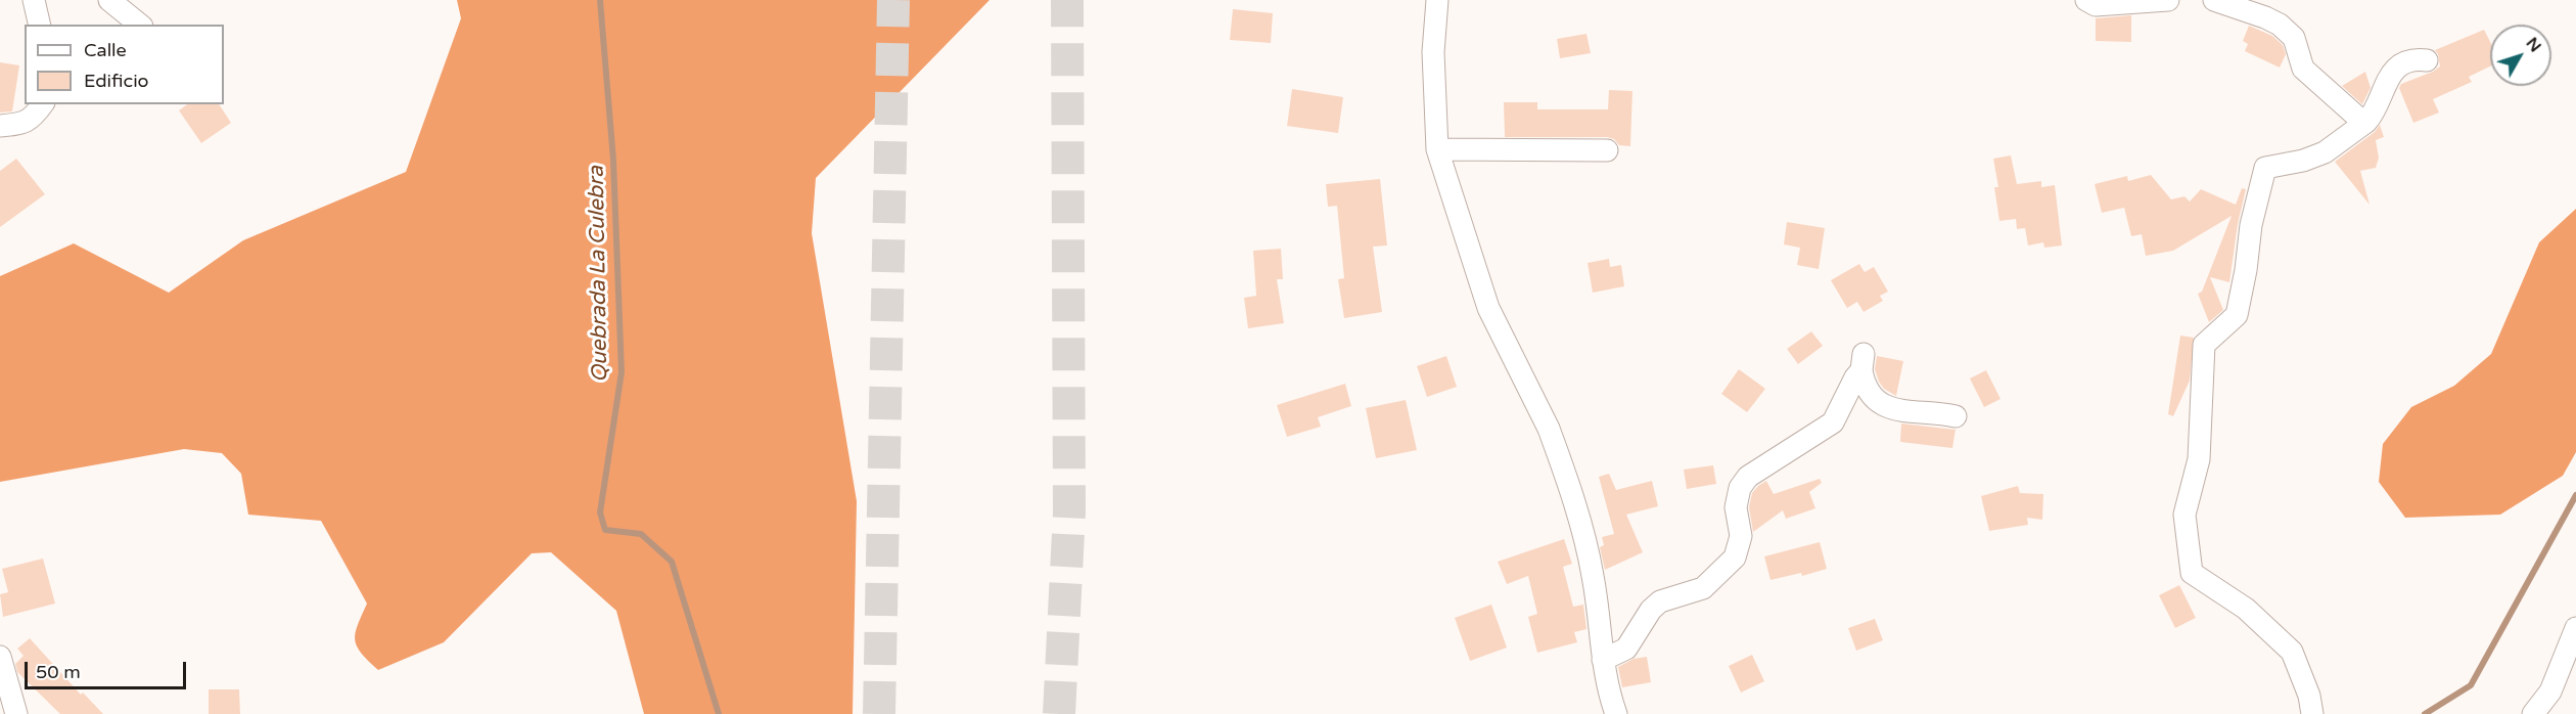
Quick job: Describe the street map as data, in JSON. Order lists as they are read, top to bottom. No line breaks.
{"water":["Quebrada La Culebra"],"legend":["Calle","Edificio"],"scale_bar":"50 m","north":"top right"}
